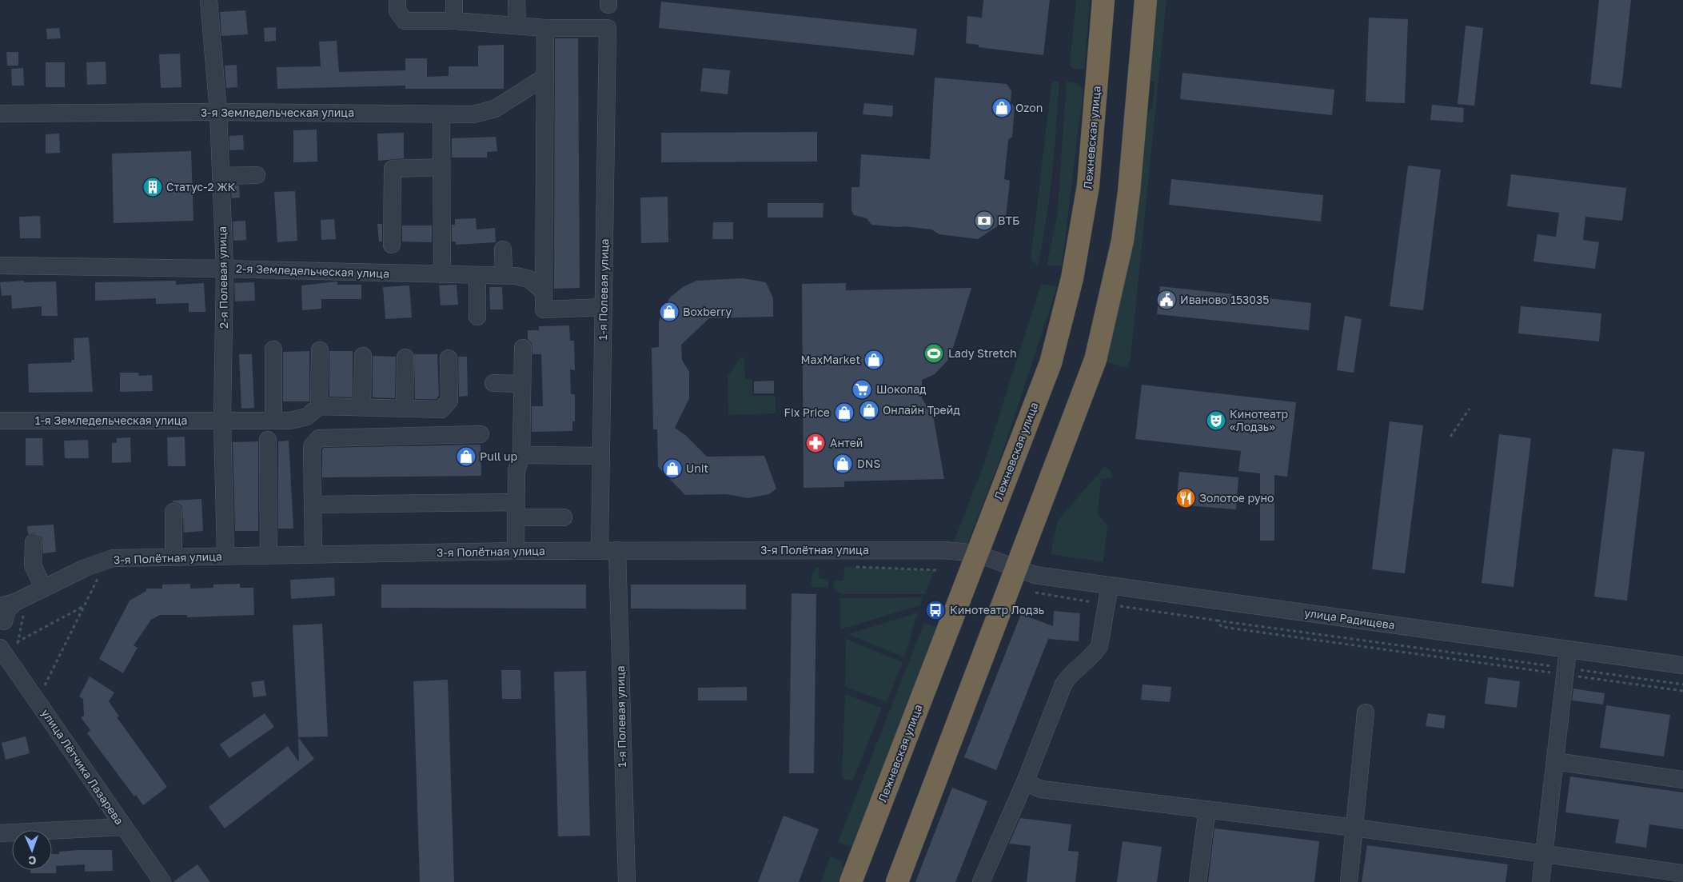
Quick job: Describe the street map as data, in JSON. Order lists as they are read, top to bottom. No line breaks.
{"streets":{"highway":["Лежневская улица"],"street":["3-я Земледельческая улица","2-я Земледельческая улица","2-я Полевая улица","1-я Полевая улица","1-я Земледельческая улица","3-я Полётная улица","улица Радищева","улица Лётчика Лазарева"]},"crossings":[["3-я Земледельческая улица","2-я Полевая улица"],["Лежневская улица","3-я Полётная улица"],["2-я Земледельческая улица","2-я Полевая улица"],["2-я Полевая улица","1-я Земледельческая улица"],["2-я Полевая улица","3-я Полётная улица"],["1-я Полевая улица","3-я Полётная улица"],["3-я Полётная улица","улица Радищева"],["3-я Полётная улица","улица Лётчика Лазарева"]],"places":{"shop":["Ozon","Boxberry","MaxMarket","Онлайн Трейд","Fix Price","Pull up","DNS","Unit"],"building":["Статус-2 ЖК"],"bank":["ВТБ"],"public building":["Иваново 153035"],"sports":["Lady Stretch"],"supermarket":["Шоколад"],"theatre":["Кинотеатр «Лодзь»"],"pharmacy":["Антей"],"restaurant":["Золотое руно"],"bus stop":["Кинотеатр Лодзь"]},"north":"bottom"}
